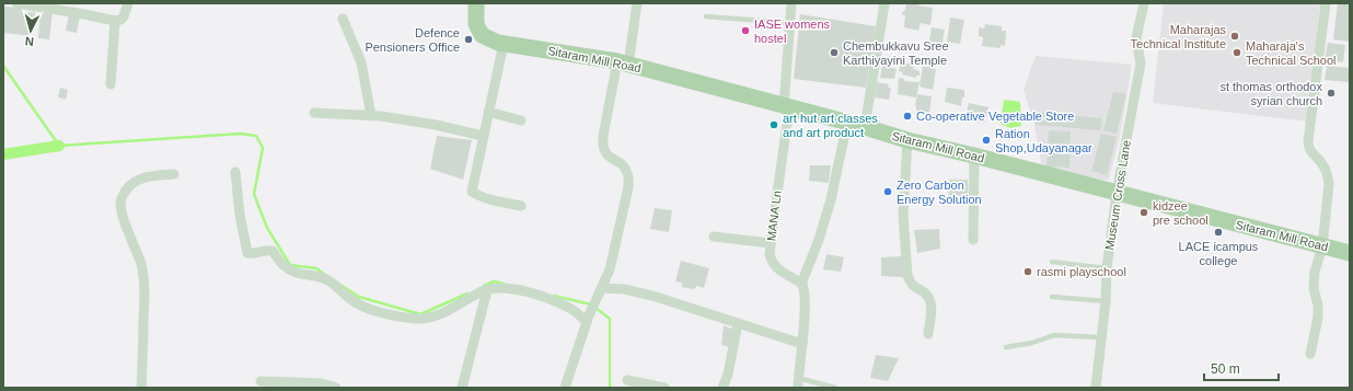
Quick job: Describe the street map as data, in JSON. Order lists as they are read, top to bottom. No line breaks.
{"streets":{"main road":["Sitaram Mill Road"],"street":["Museum Cross Lane","MANA Ln"]},"crossings":[["Sitaram Mill Road","Museum Cross Lane"],["Sitaram Mill Road","MANA Ln"]],"places":["IASE womens hostel","Maharajas Technical Institute","Defence Pensioners Office","Chembukkavu Sree Karthiyayini Temple","Maharaja's Technical School","st thomas orthodox syrian church","Co-operative Vegetable Store","art hut art classes and art product","Ration Shop,Udayanagar","Zero Carbon Energy Solution","kidzee pre school","LACE icampus college","rasmi playschool"],"scale_bar":"50 m","north":"bottom"}
